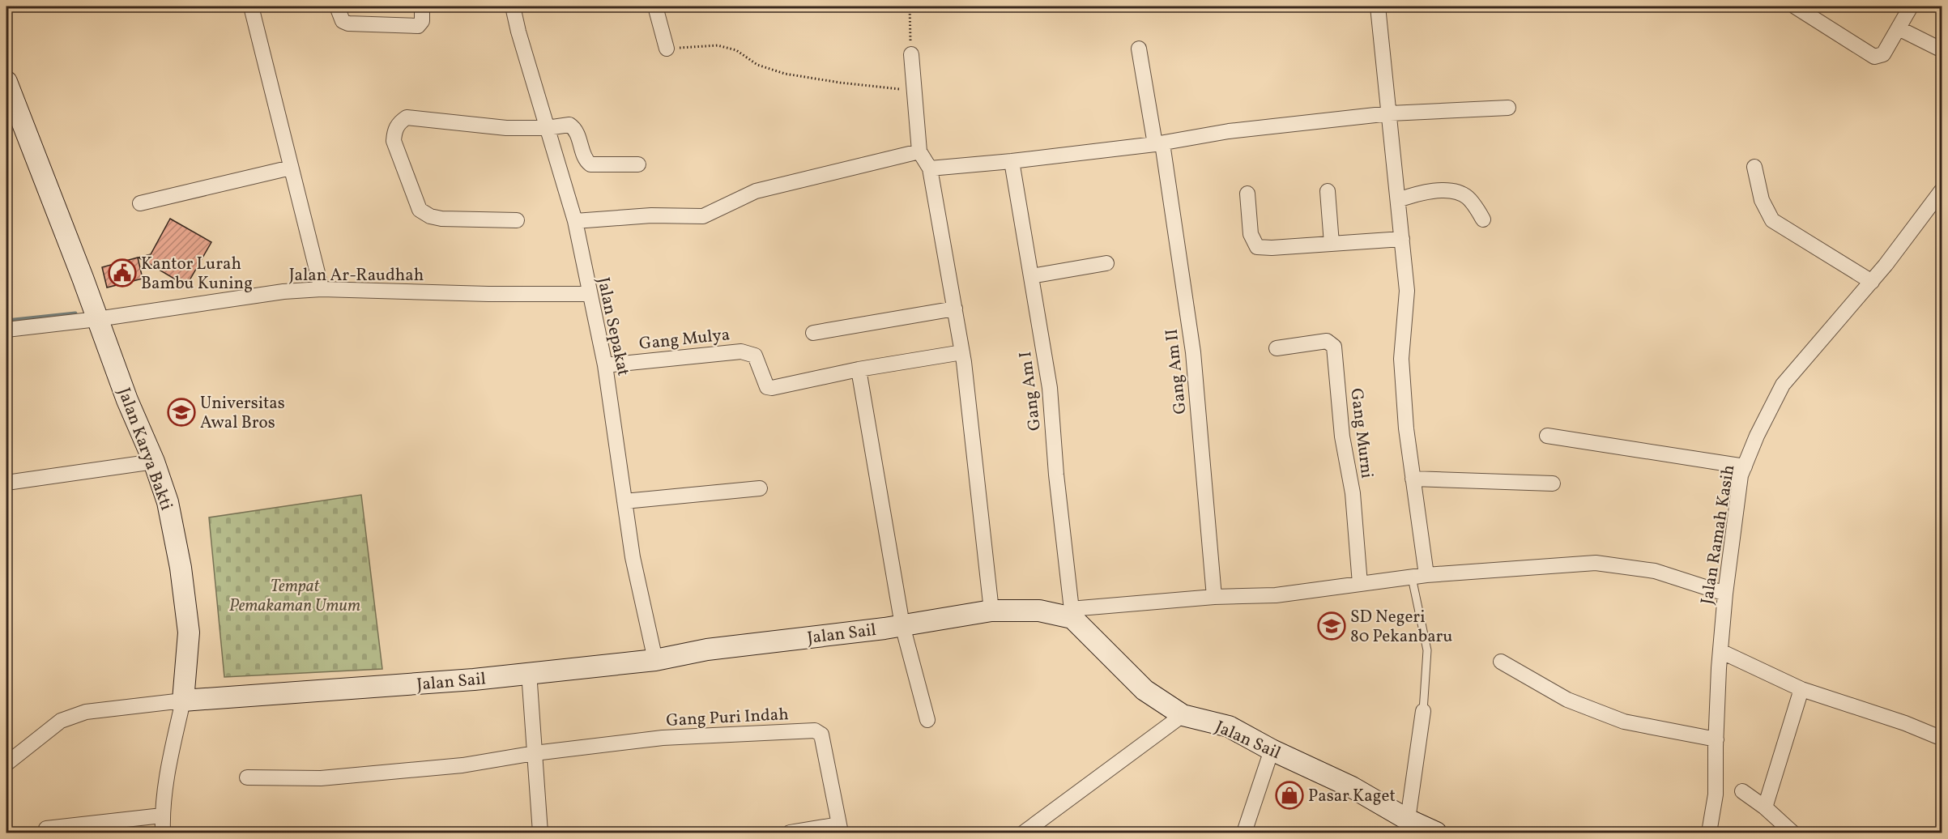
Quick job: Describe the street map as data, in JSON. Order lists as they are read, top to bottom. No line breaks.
{"streets":{"street":["Jalan Ar-Raudhah","Jalan Sepakat","Gang Mulya","Gang Am II","Gang Am I","Gang Murni","Jalan Karya Bakti","Jalan Ramah Kasih","Jalan Sail","Gang Puri Indah"]},"crossings":[["Jalan Ar-Raudhah","Jalan Sepakat"],["Jalan Ar-Raudhah","Jalan Karya Bakti"],["Jalan Sepakat","Gang Mulya"],["Jalan Sepakat","Jalan Sail"],["Gang Am I","Jalan Sail"],["Jalan Karya Bakti","Jalan Sail"]],"parks":["Tempat Pemakaman Umum"],"places":{"public building":["Kantor Lurah Bambu Kuning"],"school or university":["Universitas Awal Bros","SD Negeri 80 Pekanbaru"],"shop":["Pasar Kaget"]}}
